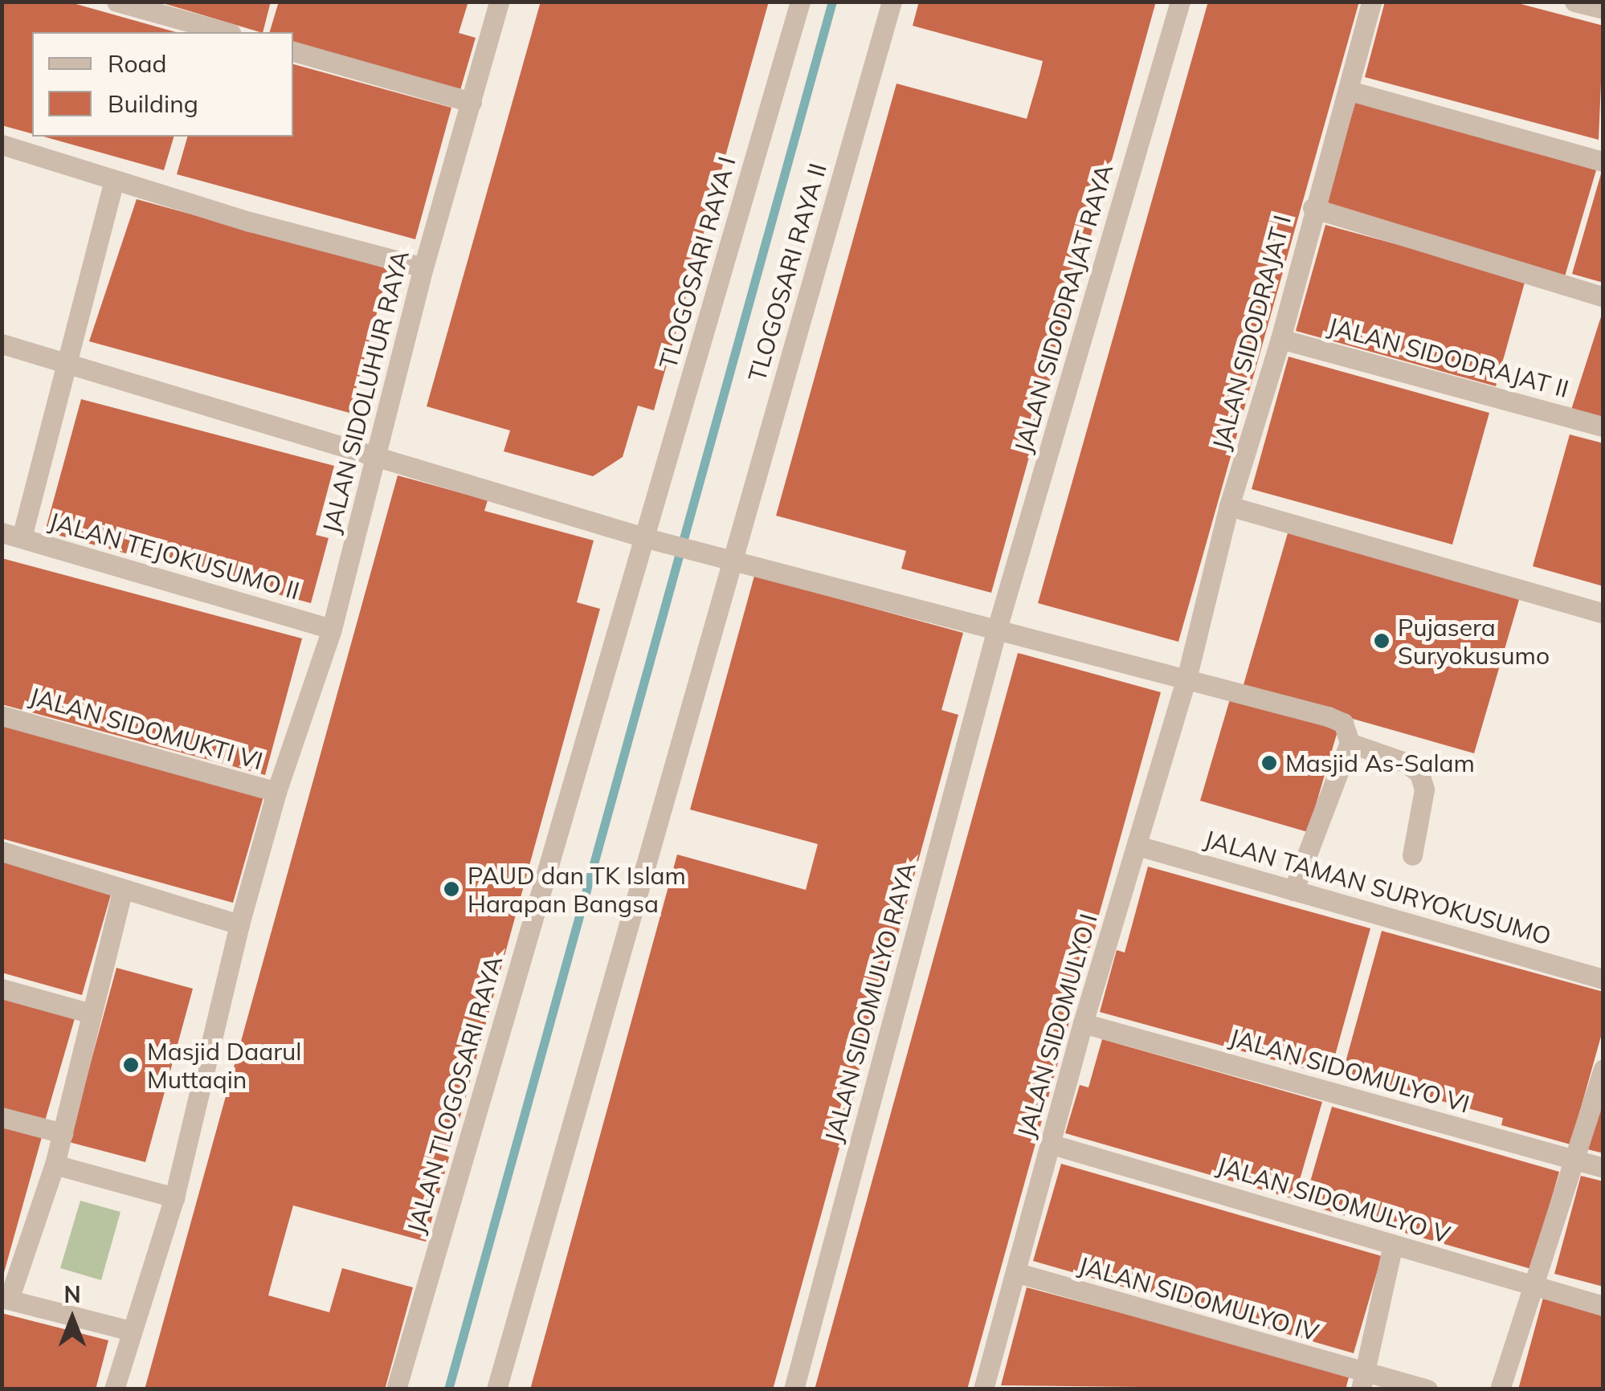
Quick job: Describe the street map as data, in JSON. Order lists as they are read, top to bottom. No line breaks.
{"streets":{"street":["TLOGOSARI RAYA I","TLOGOSARI RAYA II","JALAN SIDODRAJAT RAYA","JALAN SIDODRAJAT I","JALAN SIDODRAJAT II","JALAN SIDOLUHUR RAYA","JALAN TEJOKUSUMO II","JALAN SIDOMUKTI VI","JALAN TAMAN SURYOKUSUMO","JALAN SIDOMULYO RAYA","JALAN SIDOMULYO I","JALAN SIDOMULYO VI","JALAN TLOGOSARI RAYA","JALAN SIDOMULYO V","JALAN SIDOMULYO IV"]},"crossings":[["TLOGOSARI RAYA I","JALAN TLOGOSARI RAYA"],["JALAN SIDODRAJAT RAYA","JALAN SIDOMULYO RAYA"],["JALAN SIDODRAJAT I","JALAN SIDODRAJAT II"],["JALAN SIDODRAJAT I","JALAN SIDOMULYO I"],["JALAN SIDOLUHUR RAYA","JALAN TEJOKUSUMO II"],["JALAN SIDOLUHUR RAYA","JALAN SIDOMUKTI VI"],["JALAN TAMAN SURYOKUSUMO","JALAN SIDOMULYO I"],["JALAN SIDOMULYO I","JALAN SIDOMULYO VI"],["JALAN SIDOMULYO I","JALAN SIDOMULYO V"],["JALAN SIDOMULYO I","JALAN SIDOMULYO IV"]],"places":["Pujasera Suryokusumo","Masjid As-Salam","PAUD dan TK Islam Harapan Bangsa","Masjid Daarul Muttaqin"],"legend":["Road","Building"],"north":"top"}
